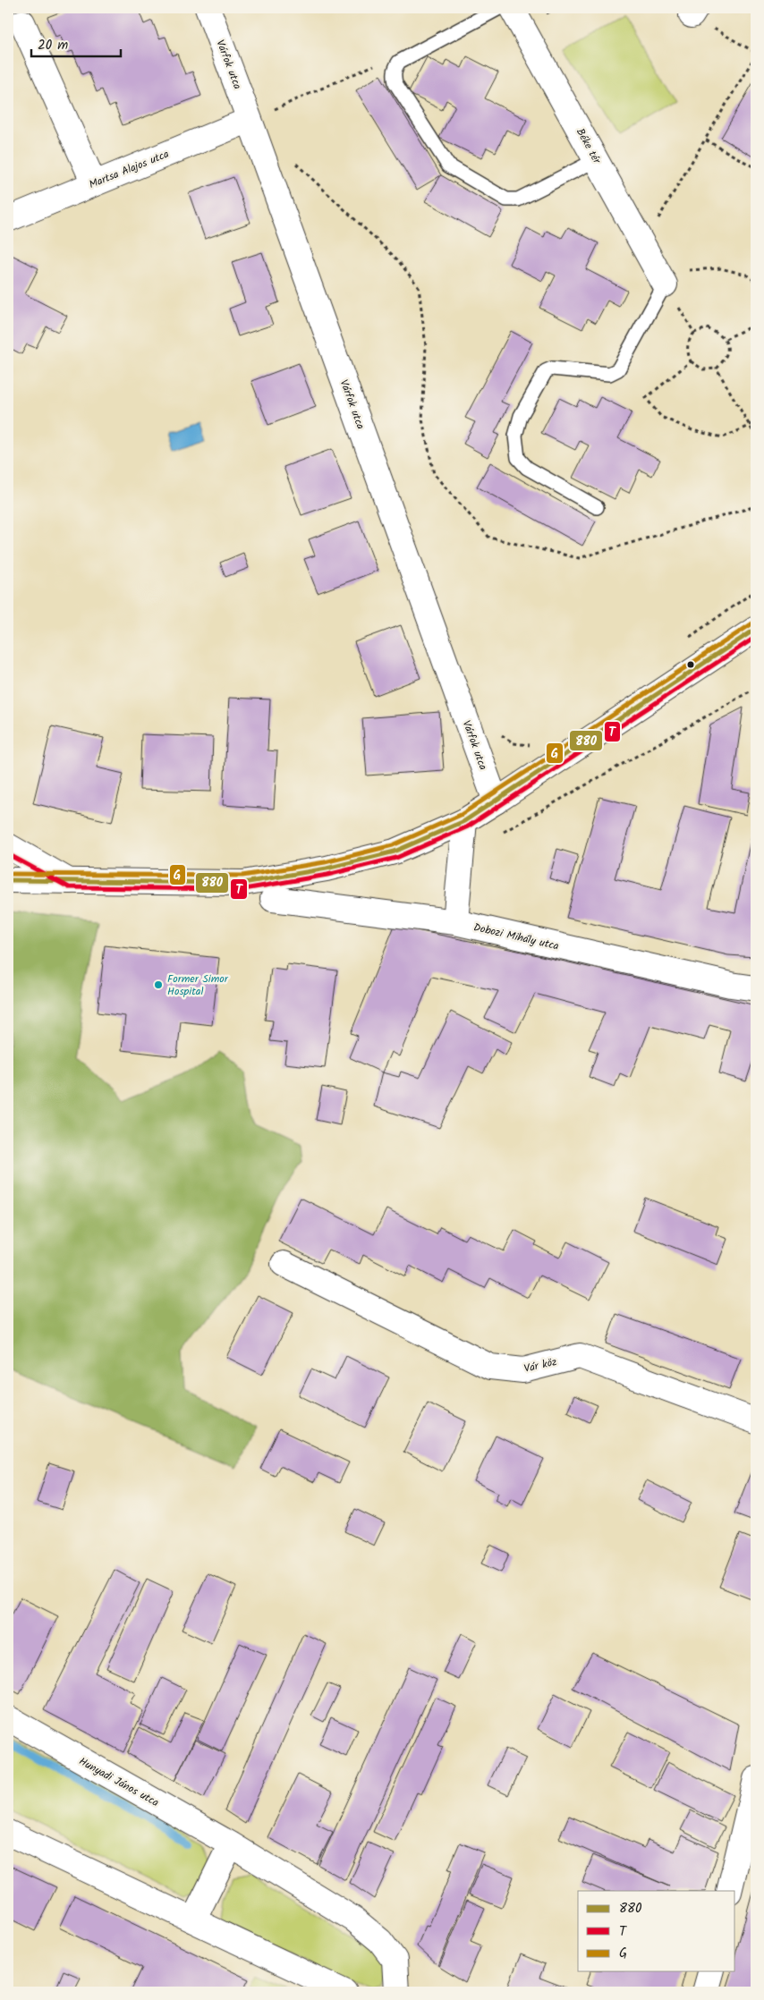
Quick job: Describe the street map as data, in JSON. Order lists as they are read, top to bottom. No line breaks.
{"streets":{"street":["Várfok utca","Béke tér","Martsa Alajos utca","Dobozi Mihály utca","Vár köz","Hunyadi János utca"]},"crossings":[["Várfok utca","Martsa Alajos utca"]],"places":["Former Simor Hospital"],"lines":["transit line G","transit line 880","transit line T"],"legend":["880","T","G"],"scale_bar":"20 m"}
